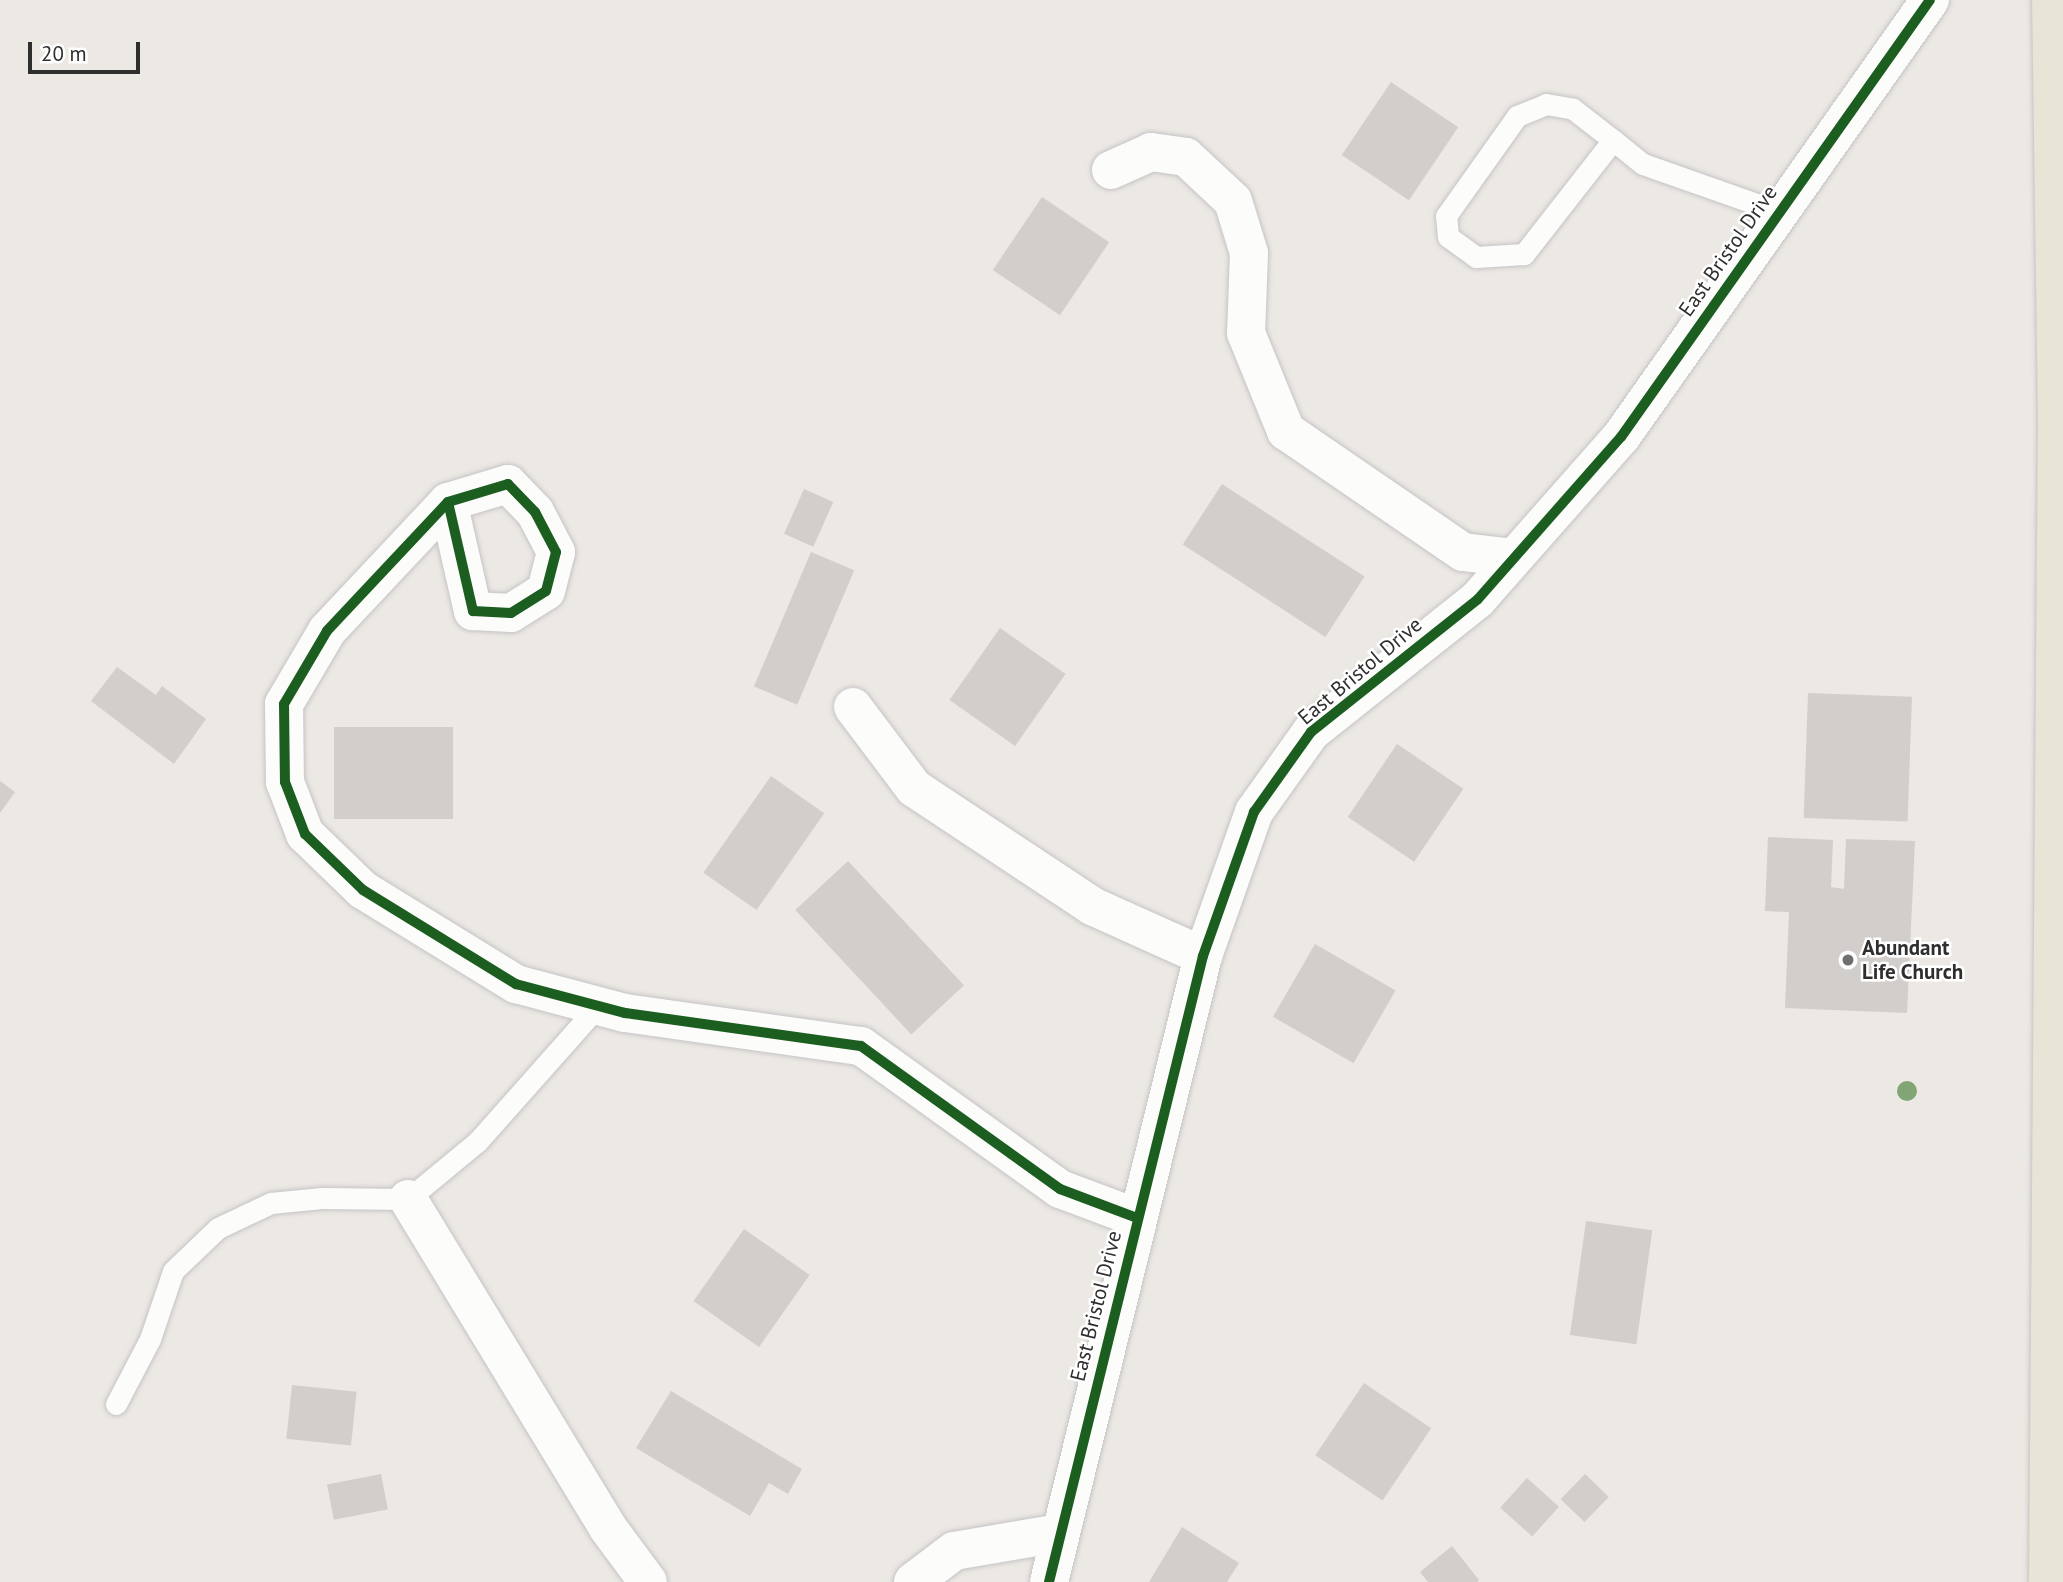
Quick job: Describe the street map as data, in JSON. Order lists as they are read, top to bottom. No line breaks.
{"streets":{"street":["East Bristol Drive"]},"places":["Abundant Life Church"],"scale_bar":"20 m"}
